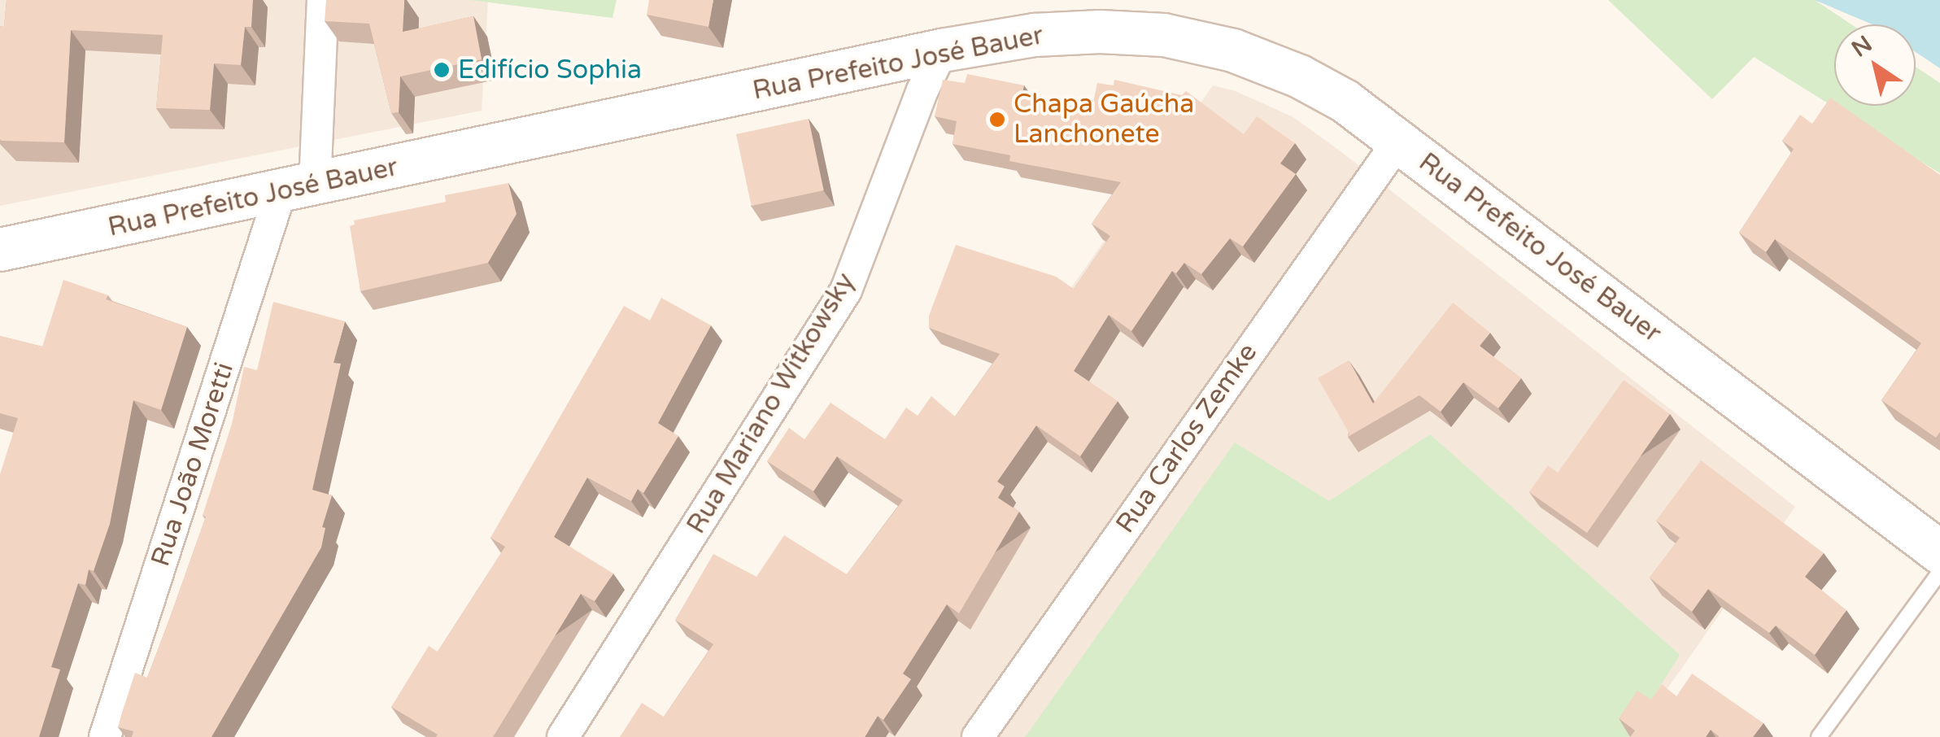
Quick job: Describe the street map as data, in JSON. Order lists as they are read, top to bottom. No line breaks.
{"streets":{"street":["Rua Prefeito José Bauer","Rua Mariano Witkowsky","Rua Carlos Zemke","Rua João Moretti"]},"crossings":[["Rua Prefeito José Bauer","Rua Mariano Witkowsky"],["Rua Prefeito José Bauer","Rua Carlos Zemke"],["Rua Prefeito José Bauer","Rua João Moretti"]],"places":["Edifício Sophia","Chapa Gaúcha Lanchonete"],"north":"top left"}
